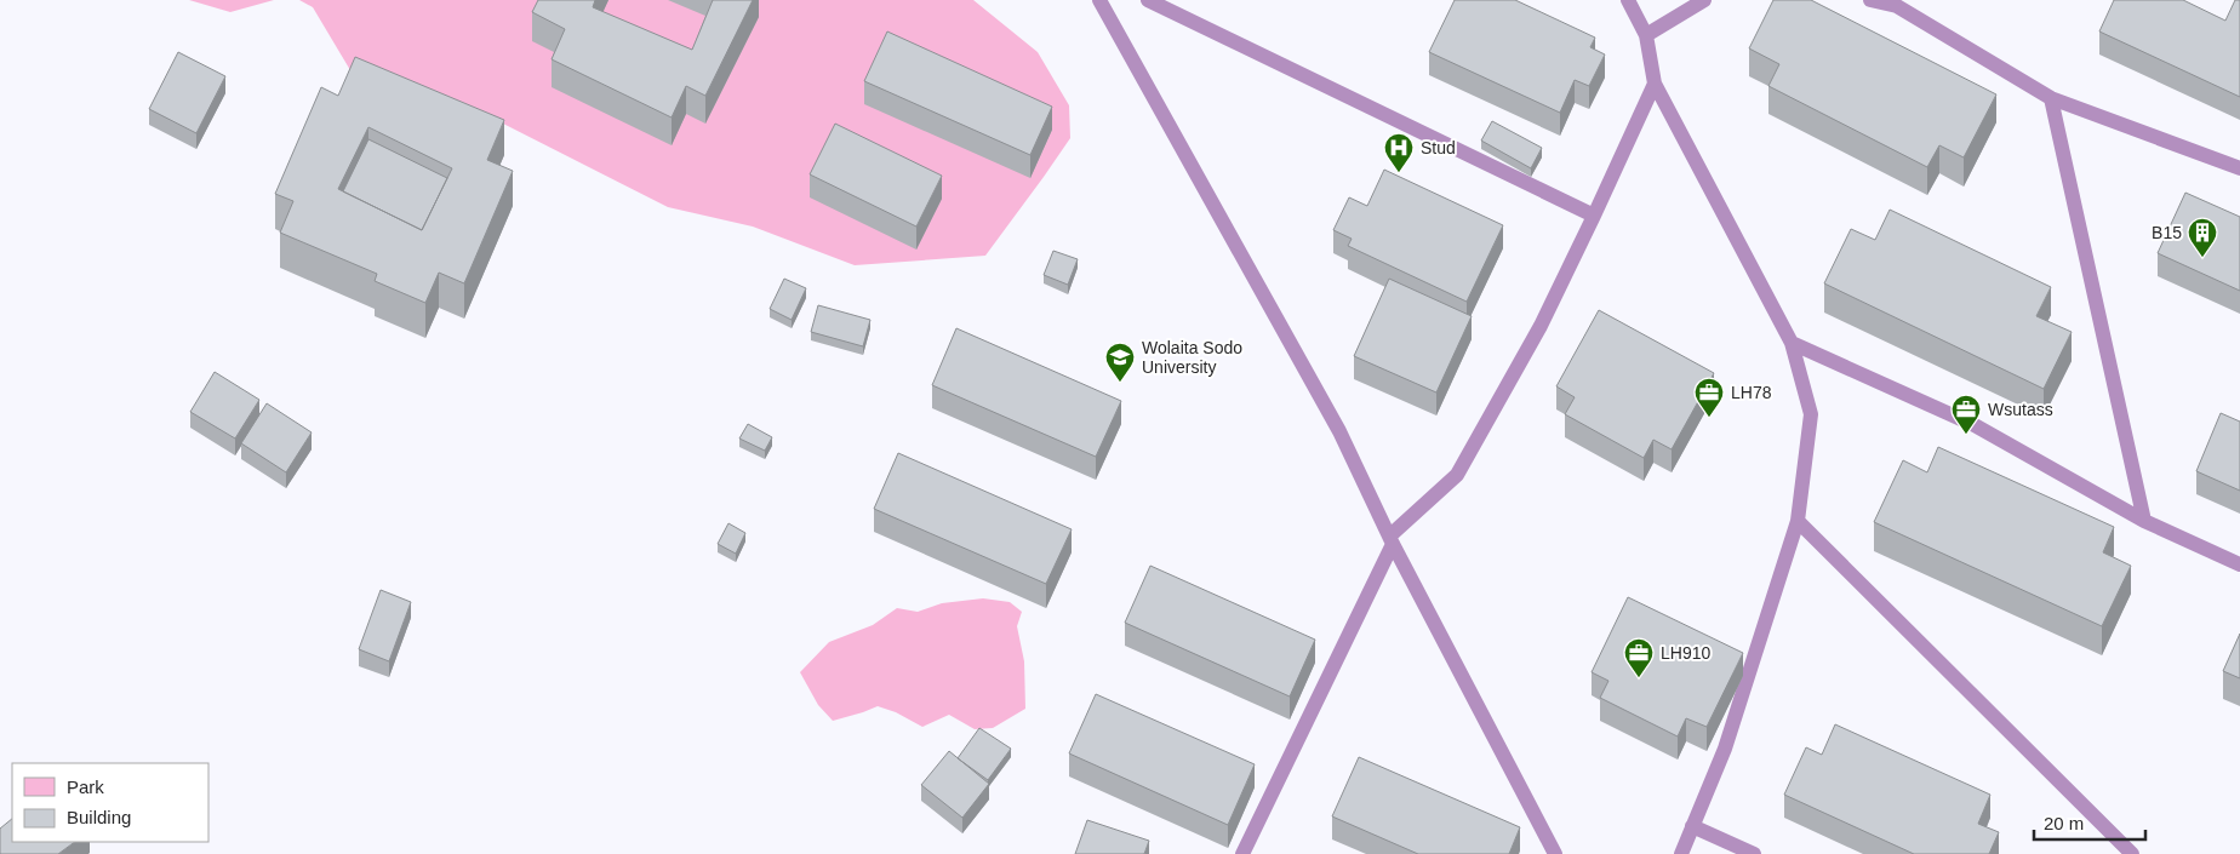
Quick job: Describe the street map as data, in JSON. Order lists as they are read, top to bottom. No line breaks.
{"places":{"hospital":["Stud"],"building":["B15"],"school or university":["Wolaita Sodo University"],"office":["LH78","Wsutass","LH910"]},"legend":["Park","Building"],"scale_bar":"20 m"}
